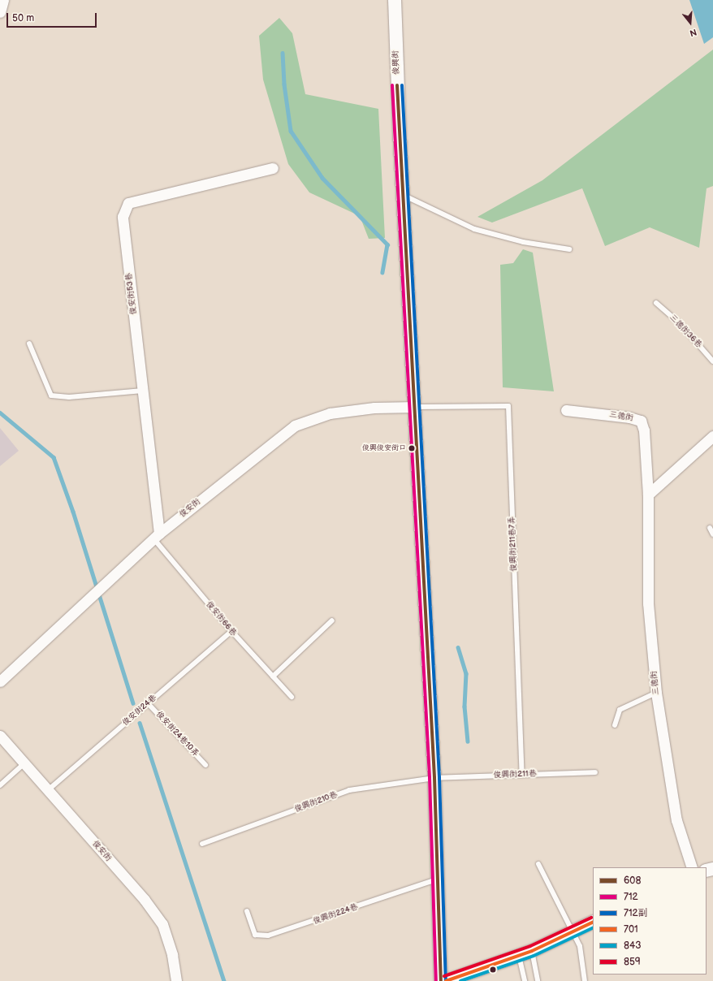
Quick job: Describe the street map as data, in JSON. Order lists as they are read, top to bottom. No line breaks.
{"streets":{"street":["俊興街","俊安街53巷","三德街","俊安街"],"lane":["三德街36巷","俊興街211巷7弄","俊安街66巷","俊安街24巷","俊安街24巷10弄","俊興街211巷","俊興街210巷","俊興街224巷"]},"crossings":[["俊興街","俊安街"],["俊興街","俊興街211巷7弄"],["俊興街","俊興街211巷"],["俊興街","俊興街210巷"],["俊興街","俊興街224巷"],["俊安街53巷","俊安街"],["俊安街53巷","俊安街66巷"],["俊安街","俊興街211巷7弄"],["俊安街","俊安街66巷"],["俊安街","俊安街24巷"],["俊興街211巷7弄","俊興街211巷"],["俊安街66巷","俊安街24巷"],["俊安街24巷","俊安街24巷10弄"],["俊興街211巷","俊興街210巷"]],"places":["俊興俊安街口"],"lines":["transit line 608","transit line 712","transit line 712副","transit line 859","transit line 701","transit line 843"],"legend":["608","712","712副","701","843","859"],"scale_bar":"50 m","north":"bottom"}
